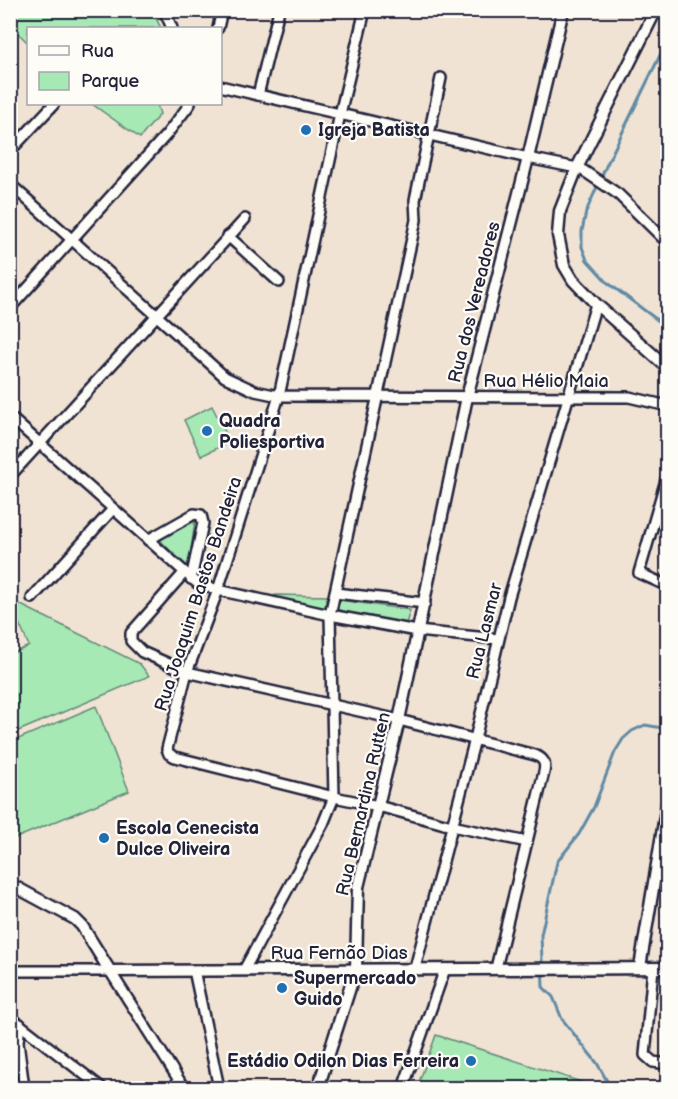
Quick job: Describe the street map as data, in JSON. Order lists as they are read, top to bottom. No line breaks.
{"streets":{"street":["Rua dos Vereadores","Rua Hélio Maia","Rua Joaquim Bastos Bandeira","Rua Lasmar","Rua Bernardina Rutten","Rua Fernão Dias"]},"crossings":[["Rua dos Vereadores","Rua Hélio Maia"],["Rua dos Vereadores","Rua Bernardina Rutten"],["Rua Hélio Maia","Rua Joaquim Bastos Bandeira"],["Rua Hélio Maia","Rua Lasmar"],["Rua Lasmar","Rua Fernão Dias"],["Rua Bernardina Rutten","Rua Fernão Dias"]],"places":["Igreja Batista","Quadra Poliesportiva","Escola Cenecista Dulce Oliveira","Supermercado Guido","Estádio Odilon Dias Ferreira"],"legend":["Rua","Parque"]}
